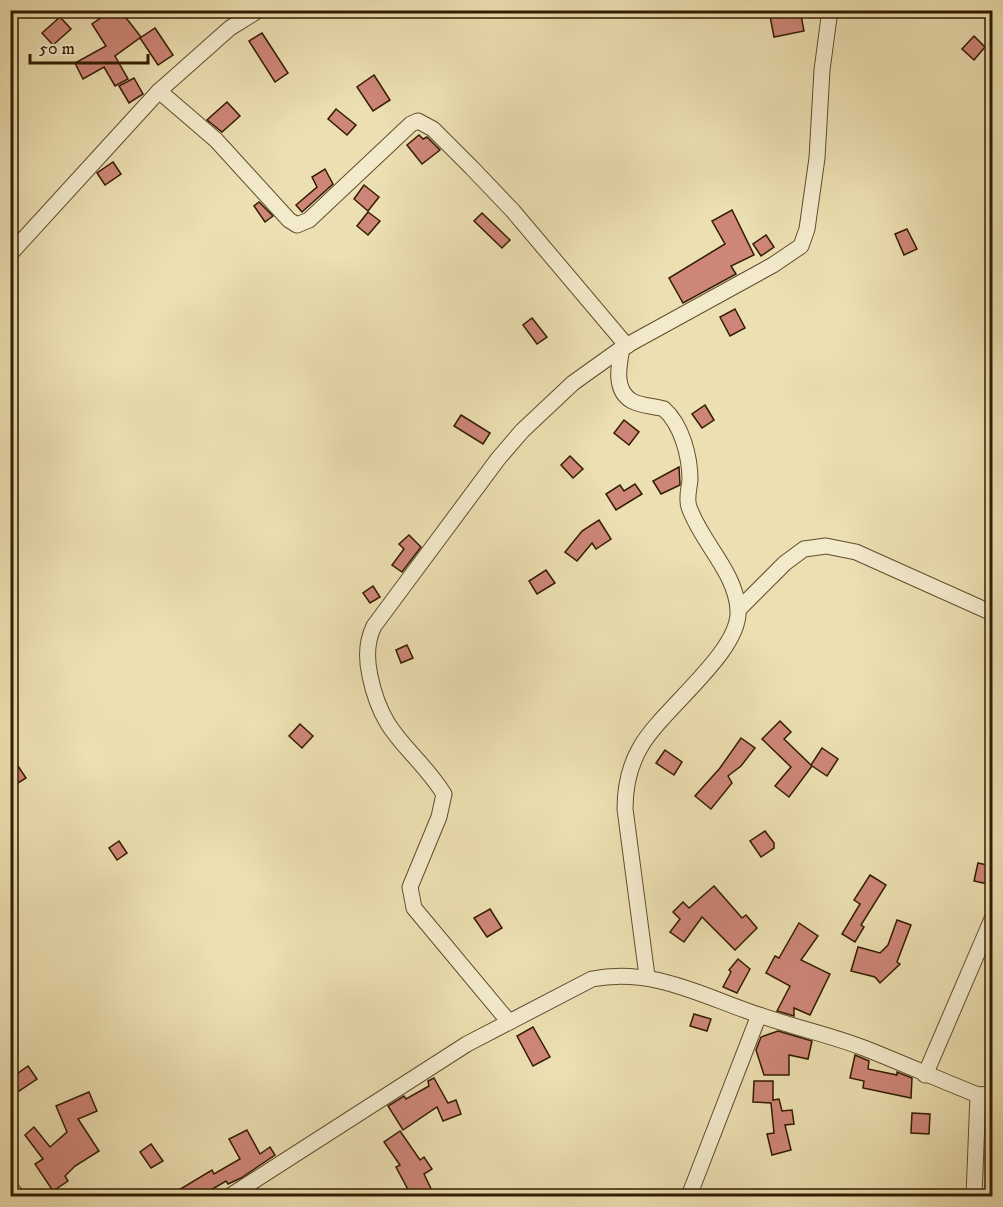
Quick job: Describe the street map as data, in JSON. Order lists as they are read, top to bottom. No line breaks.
{"scale_bar":"50 m"}
